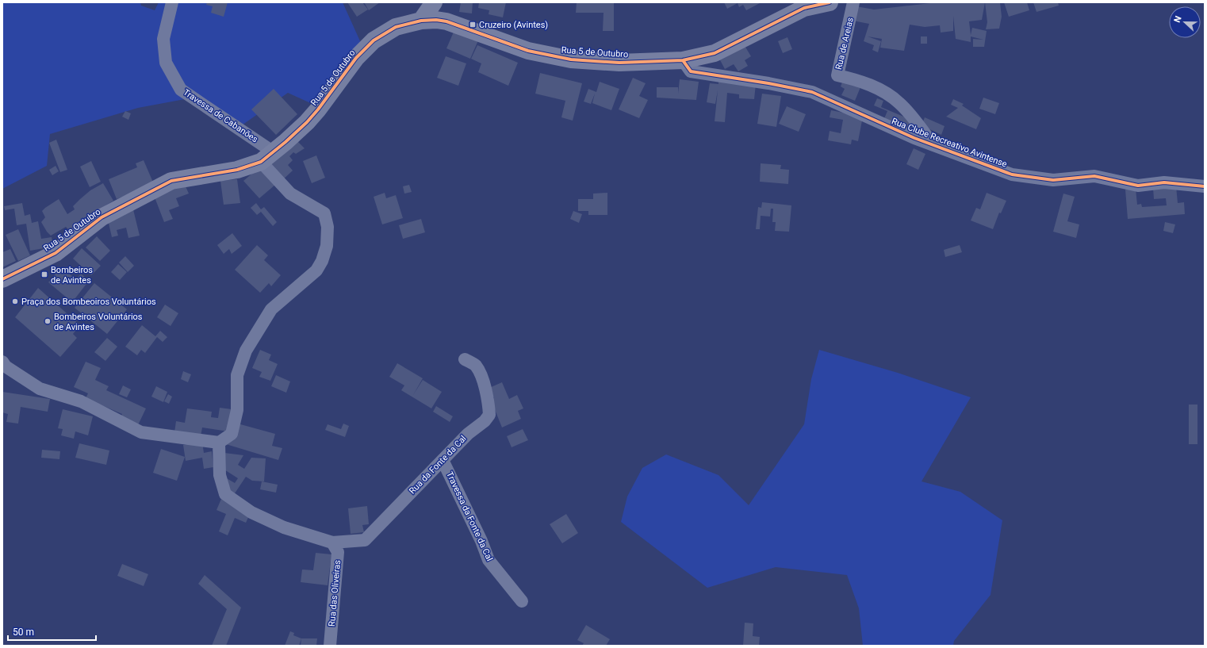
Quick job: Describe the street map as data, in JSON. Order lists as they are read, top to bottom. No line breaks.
{"streets":{"street":["Rua de Areias","Rua 5 de Outubro","Travessa de Cabanões","Rua Clube Recreativo Avintense","Rua da Fonte da Cal","Travessa da Fonte da Cal","Rua das Oliveiras"]},"crossings":[["Rua de Areias","Rua Clube Recreativo Avintense"],["Rua 5 de Outubro","Travessa de Cabanões"],["Rua 5 de Outubro","Rua Clube Recreativo Avintense"],["Rua da Fonte da Cal","Travessa da Fonte da Cal"],["Rua da Fonte da Cal","Rua das Oliveiras"]],"places":{"transit":["Cruzeiro (Avintes)","Bombeiros de Avintes"],"other":["Praça dos Bombeoiros Voluntários","Bombeiros Voluntários de Avintes"]},"scale_bar":"50 m","north":"left"}
